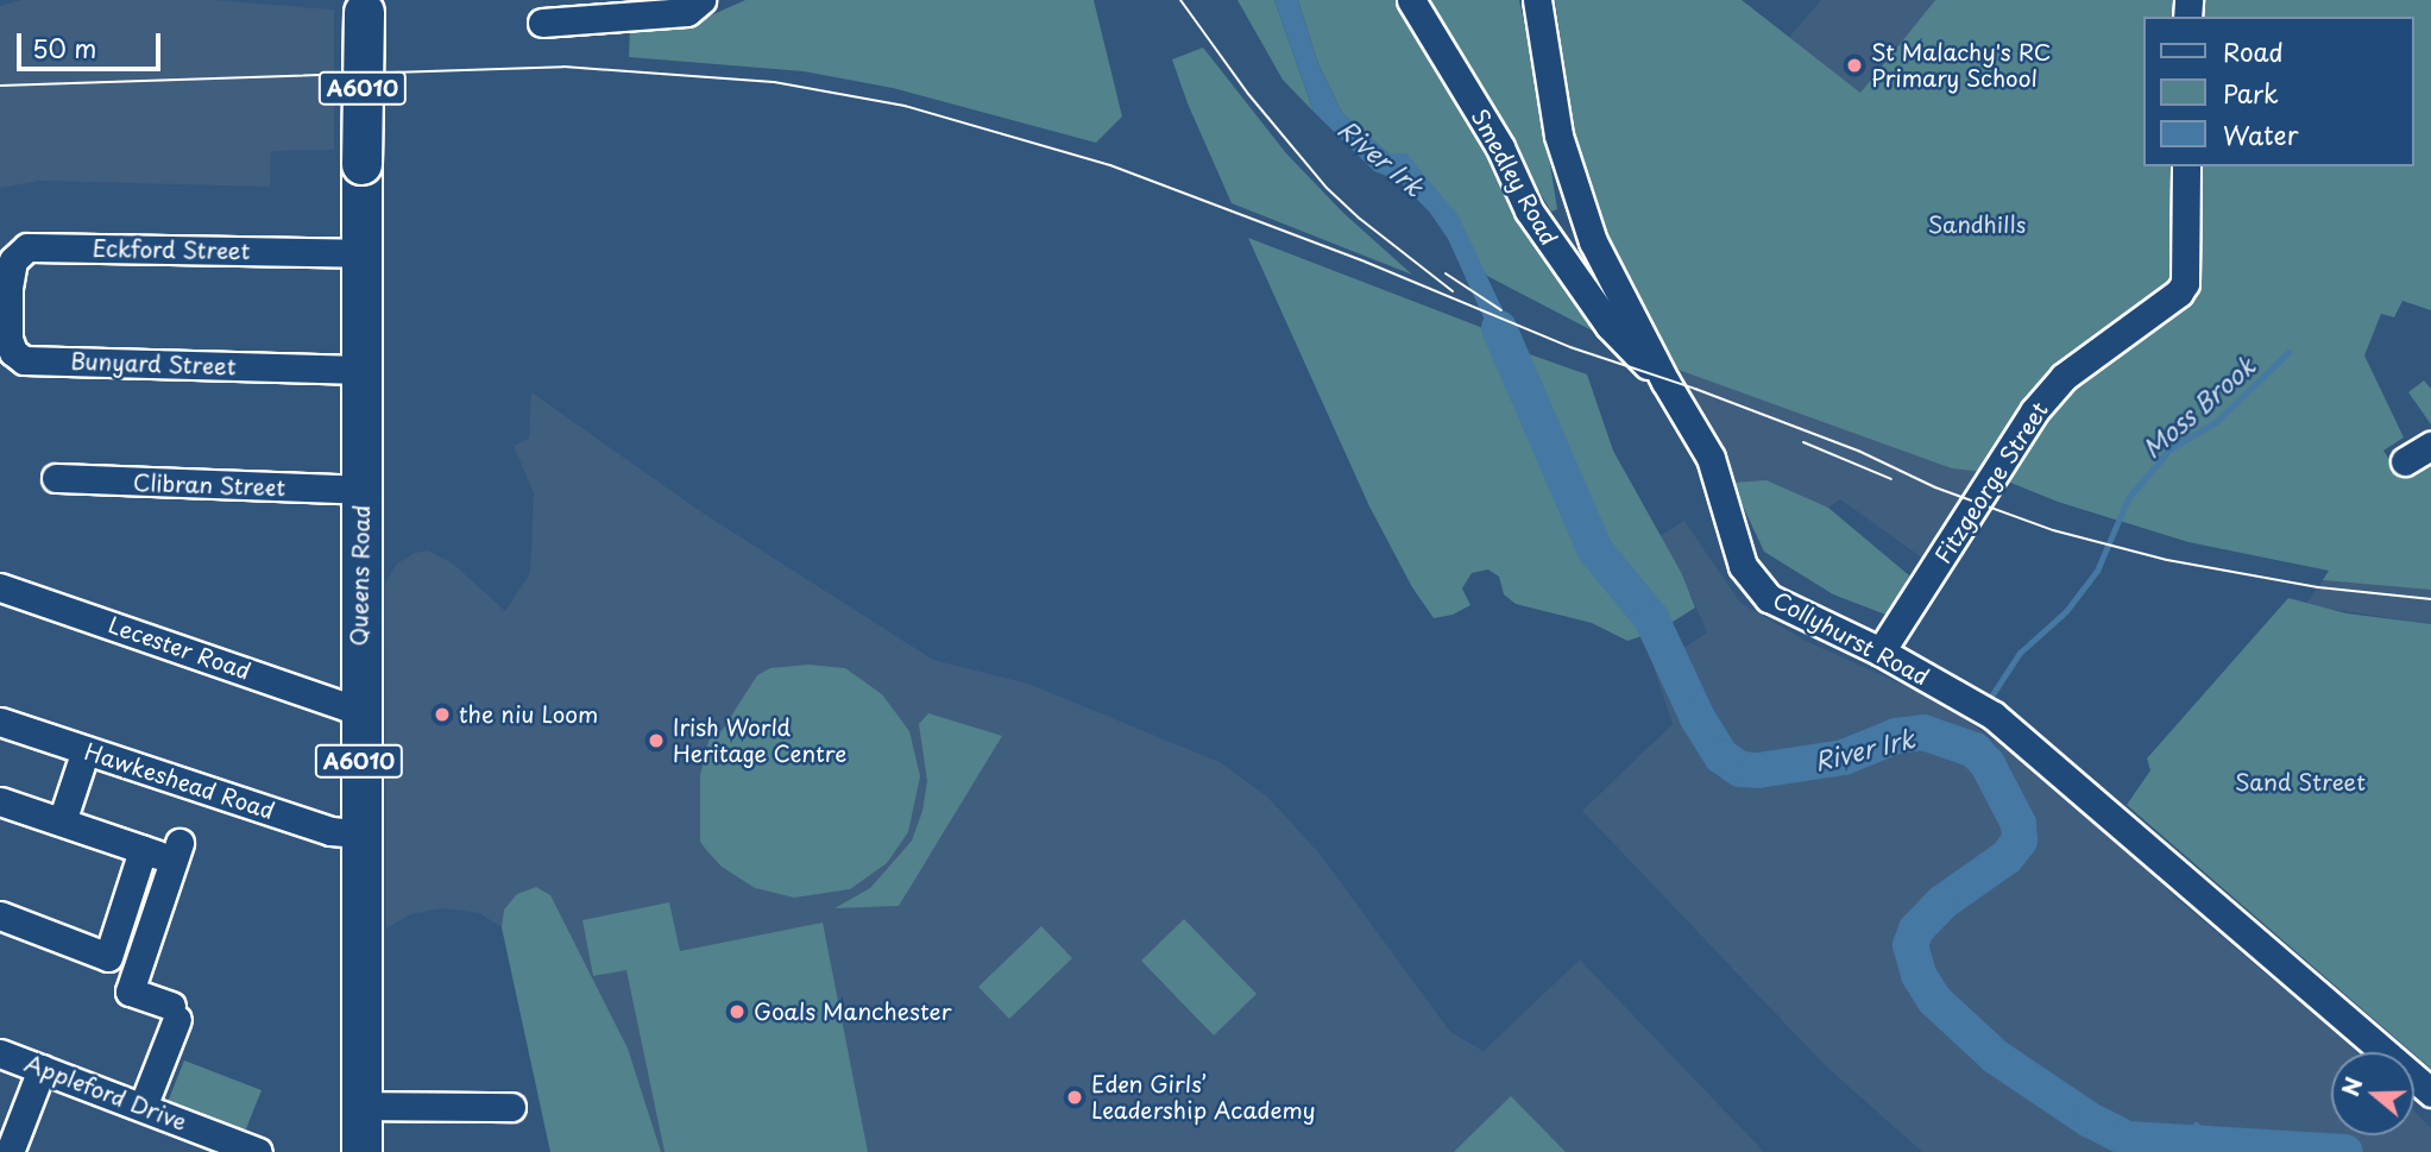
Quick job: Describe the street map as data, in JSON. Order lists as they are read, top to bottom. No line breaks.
{"streets":{"highway":["A6010","Queens Road"],"street":["Smedley Road","Eckford Street","Bunyard Street","Fitzgeorge Street","Clibran Street","Collyhurst Road","Lecester Road","Hawkeshead Road","Appleford Drive"]},"crossings":[["Smedley Road","Collyhurst Road"],["Eckford Street","Bunyard Street"],["Eckford Street","Queens Road"],["Bunyard Street","Queens Road"],["Fitzgeorge Street","Collyhurst Road"],["Clibran Street","Queens Road"],["Queens Road","Lecester Road"],["Queens Road","Hawkeshead Road"]],"water":["River Irk","Moss Brook"],"parks":["Sandhills","Sand Street"],"places":["St Malachy's RC Primary School","the niu Loom","Irish World Heritage Centre","Goals Manchester","Eden Girls’ Leadership Academy"],"legend":["Road","Park","Water"],"scale_bar":"50 m","north":"left"}
